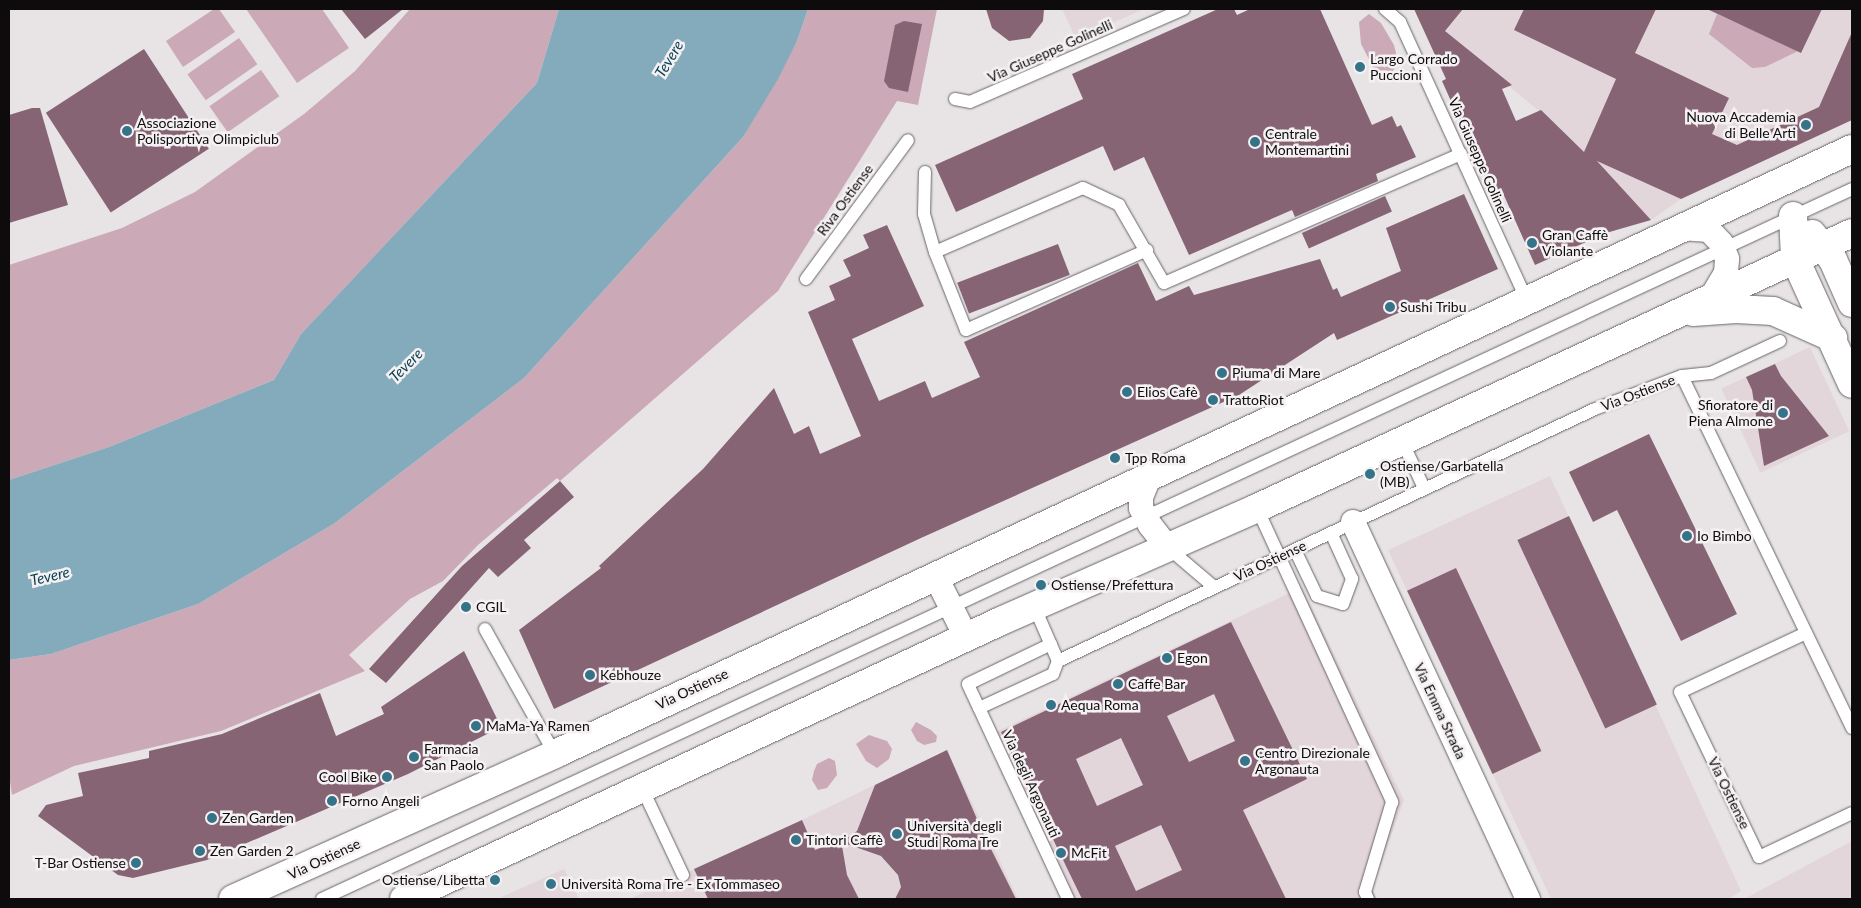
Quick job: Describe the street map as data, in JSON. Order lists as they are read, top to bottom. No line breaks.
{"streets":{"main road":["Via Ostiense"],"street":["Via Emma Strada"],"lane":["Via Giuseppe Golinelli","Riva Ostiense","Via degli Argonauti"]},"crossings":[["Via Giuseppe Golinelli","Via Ostiense"],["Via Ostiense","Via Emma Strada"]],"water":["Tevere"],"places":["Largo Corrado Puccioni","Nuova Accademia di Belle Arti","Associazione Polisportiva Olimpiclub","Centrale Montemartini","Gran Caffè Violante","Sushi Tribu","Piuma di Mare","Elios Cafè","TrattoRiot","Sfioratore di Piena Almone","Tpp Roma","Ostiense/Garbatella (MB)","Io Bimbo","Ostiense/Prefettura","CGIL","Egon","Kebhouze","Caffe Bar","Aequa Roma","MaMa-Ya Ramen","Farmacia San Paolo","Centro Direzionale Argonauta","Cool Bike","Forno Angeli","Zen Garden","Università degli Studi Roma Tre","Tintori Caffè","Zen Garden 2","McFit","T-Bar Ostiense","Ostiense/Libetta","Università Roma Tre - Ex Tommaseo"]}
